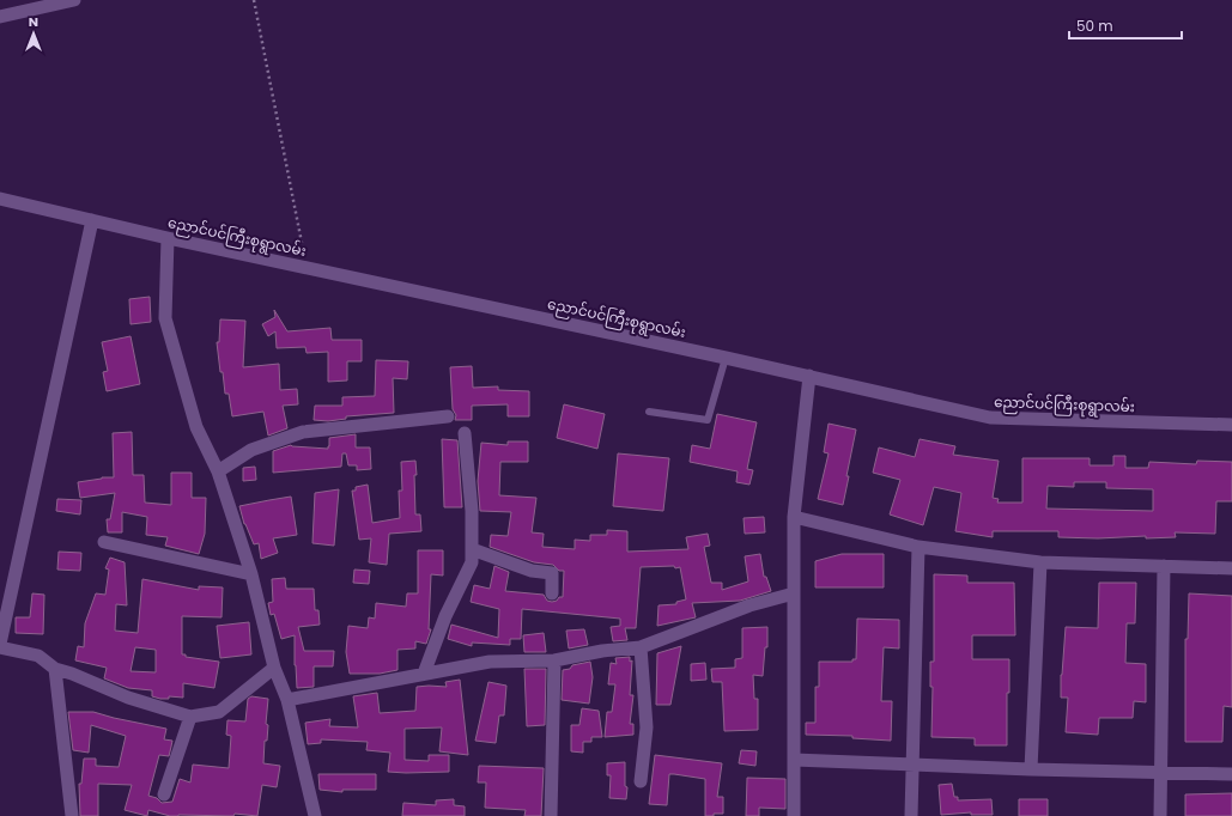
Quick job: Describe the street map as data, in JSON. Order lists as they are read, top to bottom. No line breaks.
{"streets":{"street":["ညောင်ပင်ကြီးစုရွာလမ်း"]},"scale_bar":"50 m","north":"top"}
